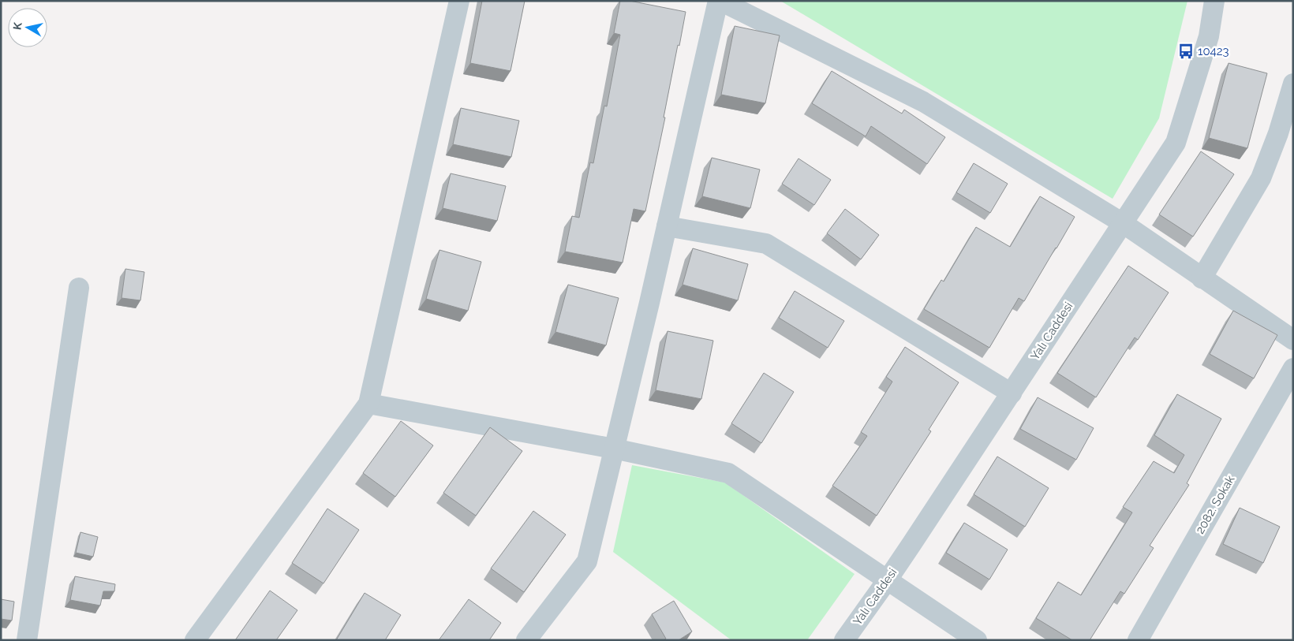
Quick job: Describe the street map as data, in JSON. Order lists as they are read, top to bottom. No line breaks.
{"streets":{"street":["Yalı Caddesi","2082. Sokak"]},"places":{"bus stop":["10423"]},"north":"left"}
